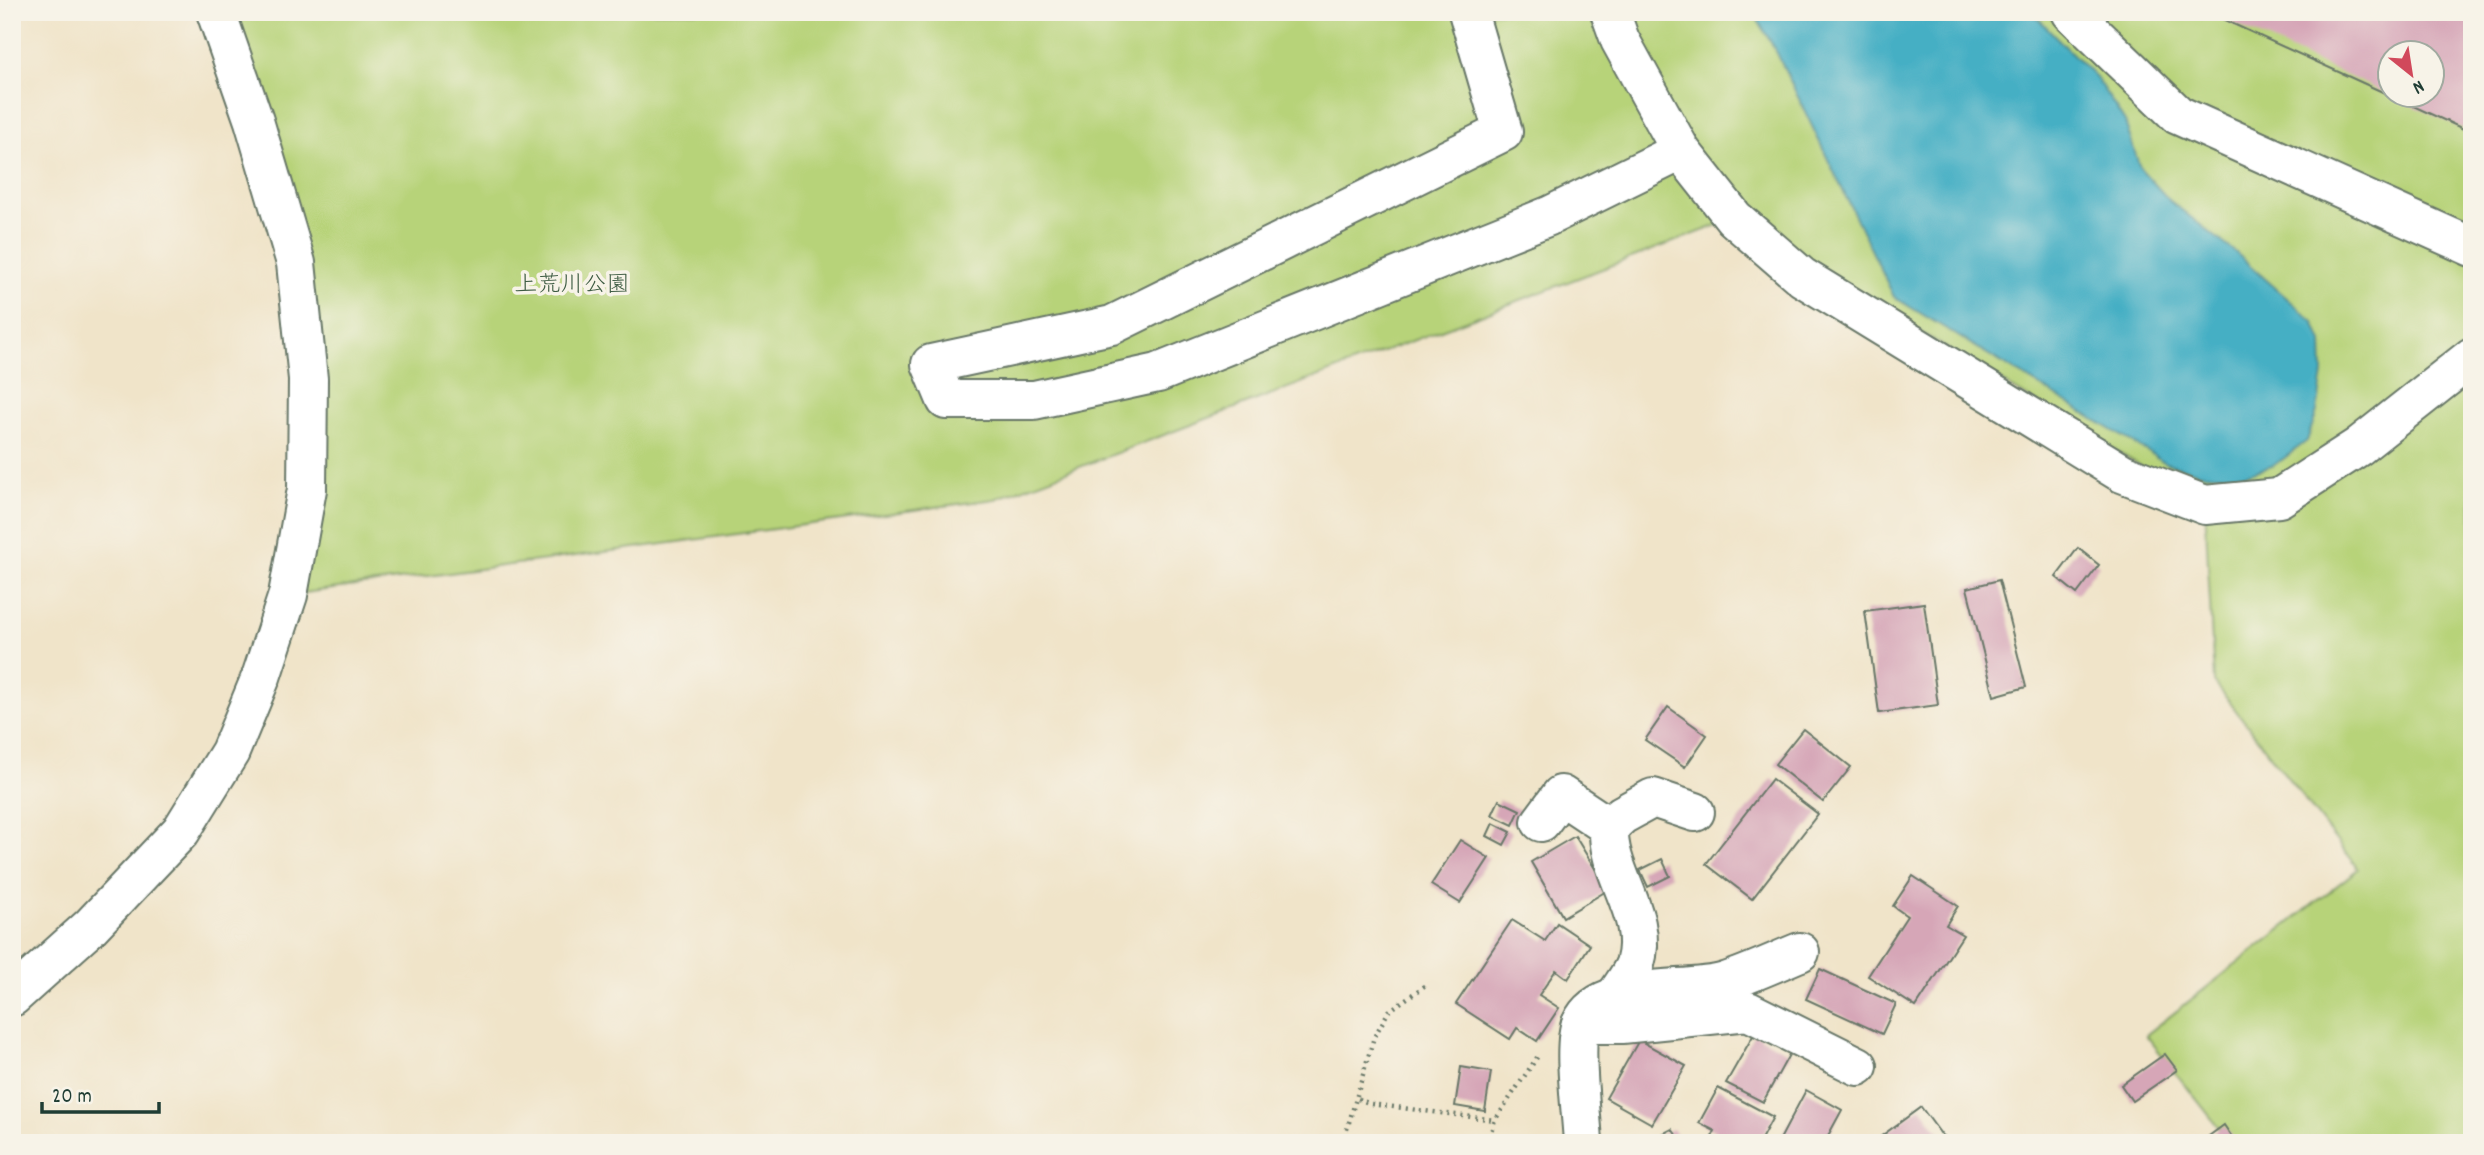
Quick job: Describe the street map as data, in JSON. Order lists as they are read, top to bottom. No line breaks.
{"parks":["上荒川公園"],"scale_bar":"20 m","north":"bottom right"}
